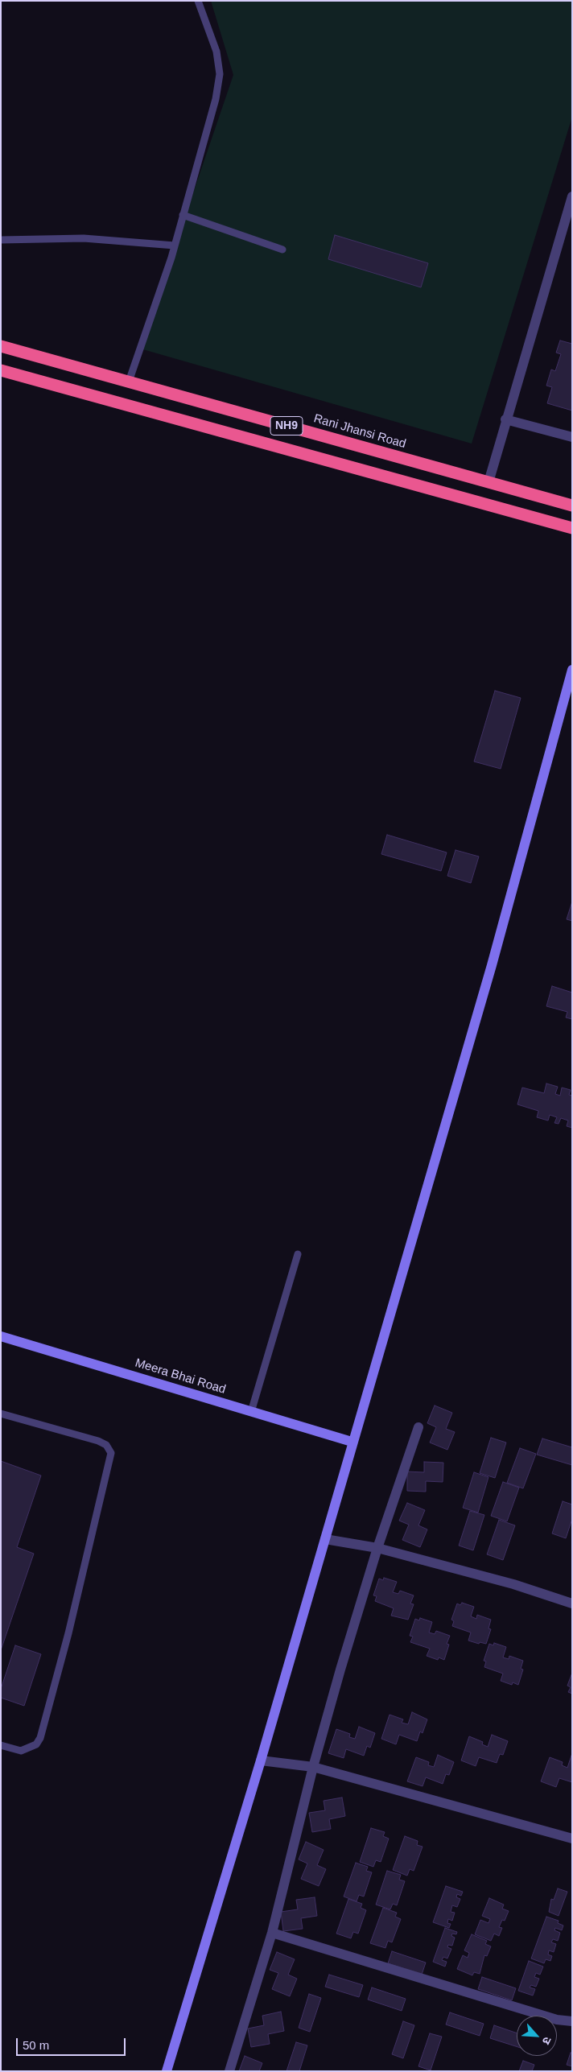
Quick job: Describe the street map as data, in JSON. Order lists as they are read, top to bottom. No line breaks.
{"streets":{"highway":["NH9","Rani Jhansi Road"],"street":["Meera Bhai Road"]},"scale_bar":"50 m","north":"bottom right"}
